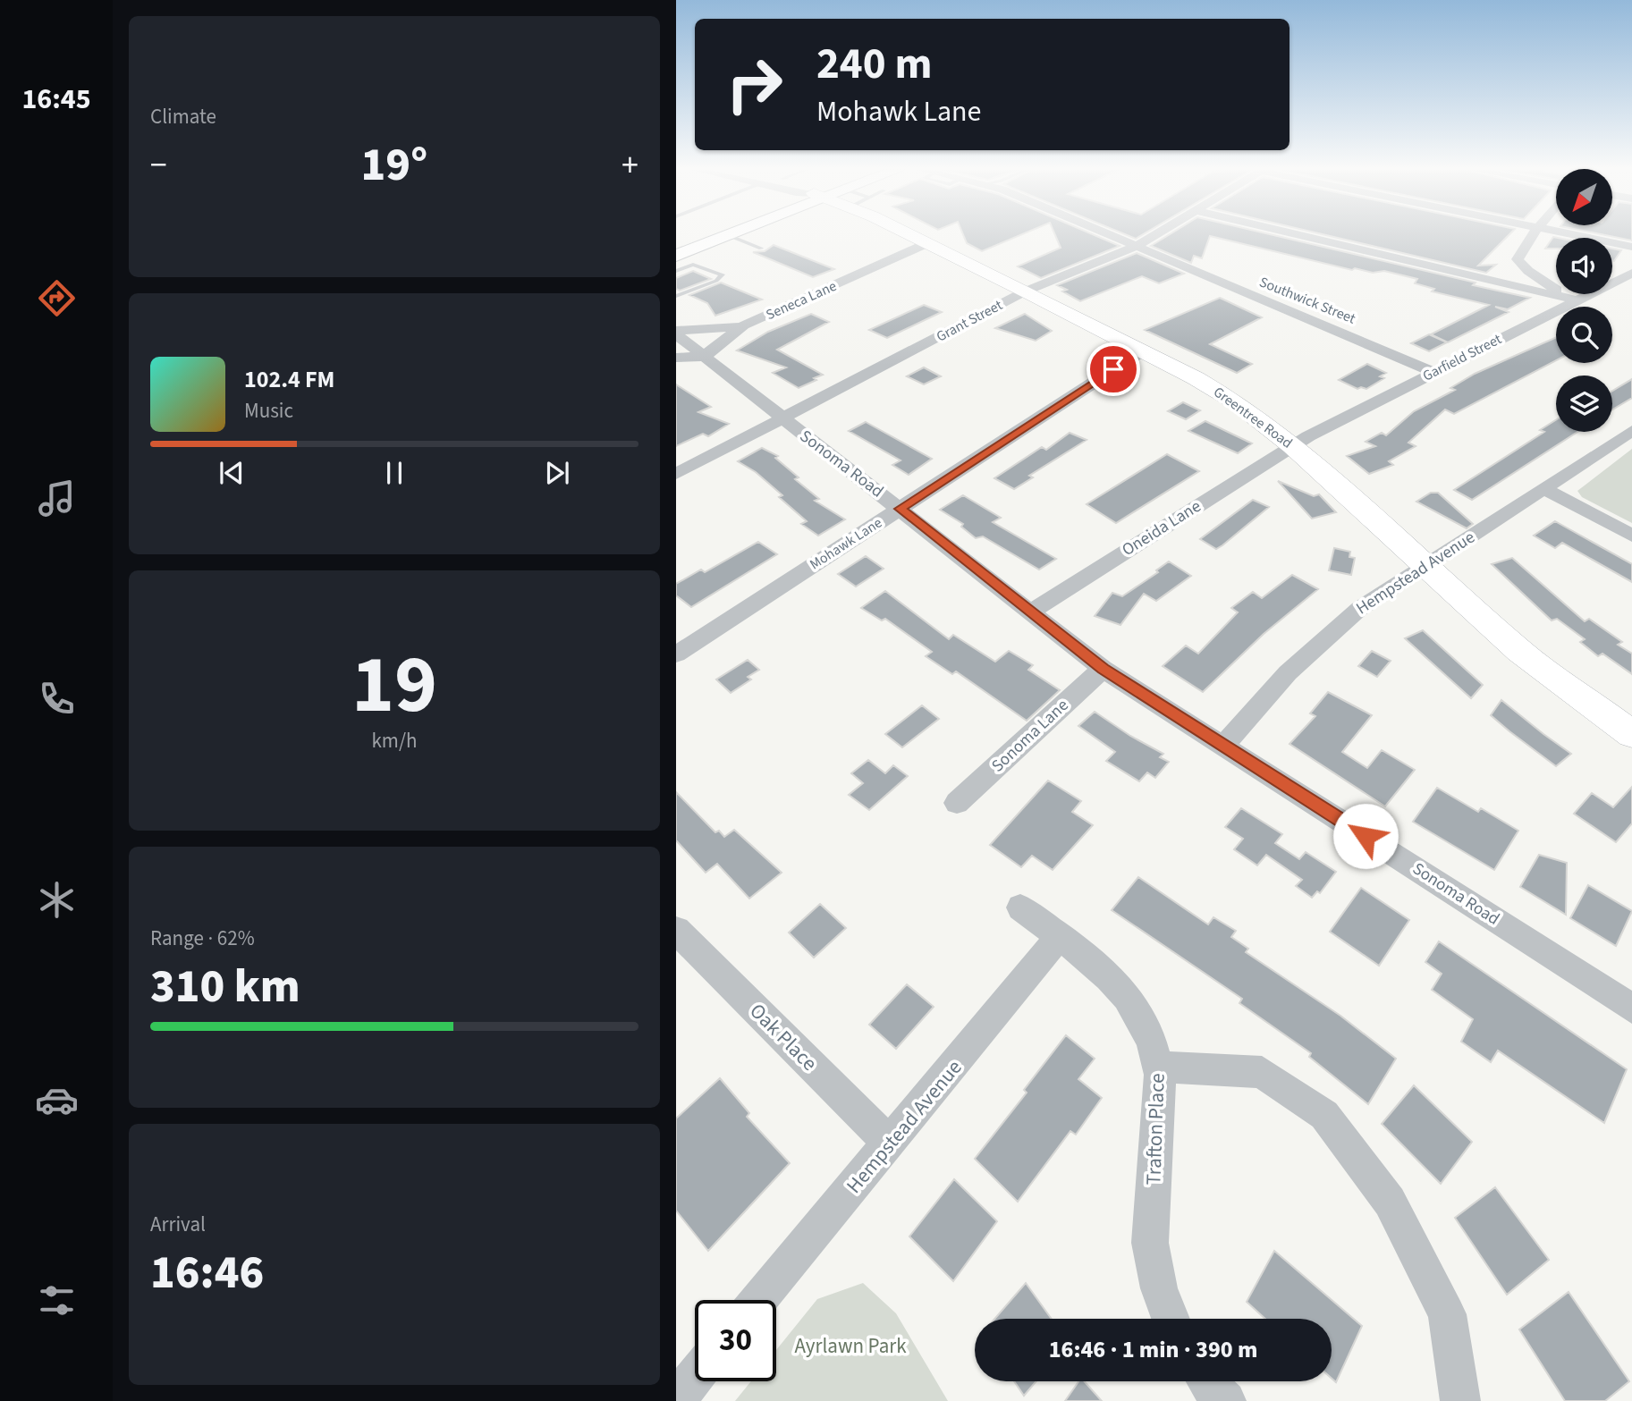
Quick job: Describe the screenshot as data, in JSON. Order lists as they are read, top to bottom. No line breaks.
{"streets":{"street":["Seneca Lane","Southwick Street","Grant Street","Garfield Street","Greentree Road","Sonoma Road","Oneida Lane","Mohawk Lane","Hempstead Avenue","Sonoma Lane","Oak Place","Trafton Place"]},"crossings":[["Seneca Lane","Greentree Road"],["Seneca Lane","Sonoma Road"],["Southwick Street","Grant Street"],["Southwick Street","Garfield Street"],["Grant Street","Greentree Road"],["Grant Street","Sonoma Road"],["Garfield Street","Greentree Road"],["Garfield Street","Oneida Lane"],["Greentree Road","Oneida Lane"],["Greentree Road","Mohawk Lane"],["Greentree Road","Hempstead Avenue"],["Sonoma Road","Oneida Lane"],["Sonoma Road","Mohawk Lane"],["Sonoma Road","Hempstead Avenue"],["Sonoma Road","Sonoma Lane"],["Hempstead Avenue","Oak Place"],["Hempstead Avenue","Trafton Place"]],"parks":["Ayrlawn Park"],"north":"bottom left","page":{"tabs":"16:45","tile":["Climate",["19","km/h"],["Range · 62%","310 km"],["Arrival","16:46"]],"turn":["240 m","Mohawk Lane"],"heat":["−","19°","+"],"song":["102.4 FM","Music"],"limit":"30","trip":"16:46 · 1 min · 390 m"}}
